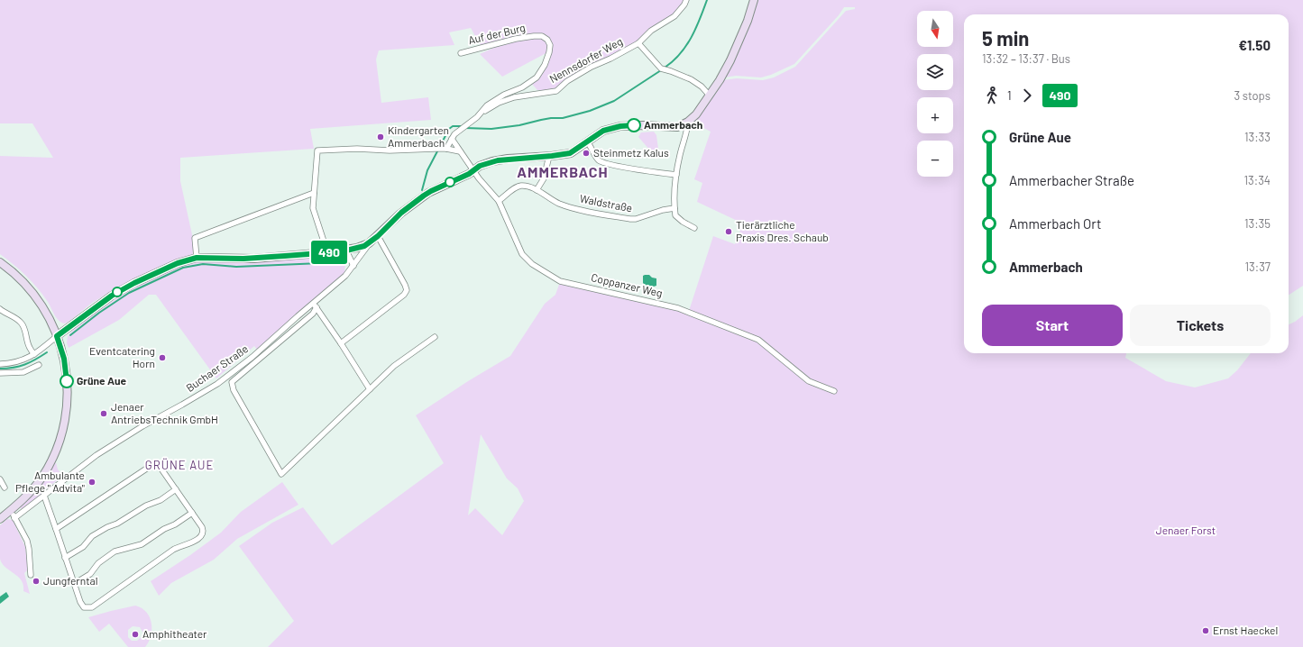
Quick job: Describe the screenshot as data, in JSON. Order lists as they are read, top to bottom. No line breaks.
{"streets":{"street":["Auf der Burg","Nennsdorfer Weg","Waldstraße","Coppanzer Weg","Buchaer Straße"]},"crossings":[["Auf der Burg","Nennsdorfer Weg"],["Waldstraße","Coppanzer Weg"]],"districts":["AMMERBACH","GRÜNE AUE"],"parks":["Jenaer Forst"],"places":["Ammerbach","Kindergarten Ammerbach","Steinmetz Kalus","Tierärztliche Praxis Dres. Schaub","Eventcatering Horn","Grüne Aue","Jenaer AntriebsTechnik GmbH","Ambulante Pflege \" Advita\"","Jungferntal","Ernst Haeckel","Amphitheater"],"lines":["bus line 490"],"north":"bottom","page":{"on_map":"490","map_buttons":["+","−"],"heading":["5 min","13:32 – 13:37 · Bus","€1.50"],"legs":["1","490","3 stops"],"list":[{"name":"Grüne Aue","value":"13:33"},{"name":"Ammerbacher Straße","value":"13:34"},{"name":"Ammerbach Ort","value":"13:35"},{"name":"Ammerbach","value":"13:37"}],"buttons":["Start","Tickets"]}}
